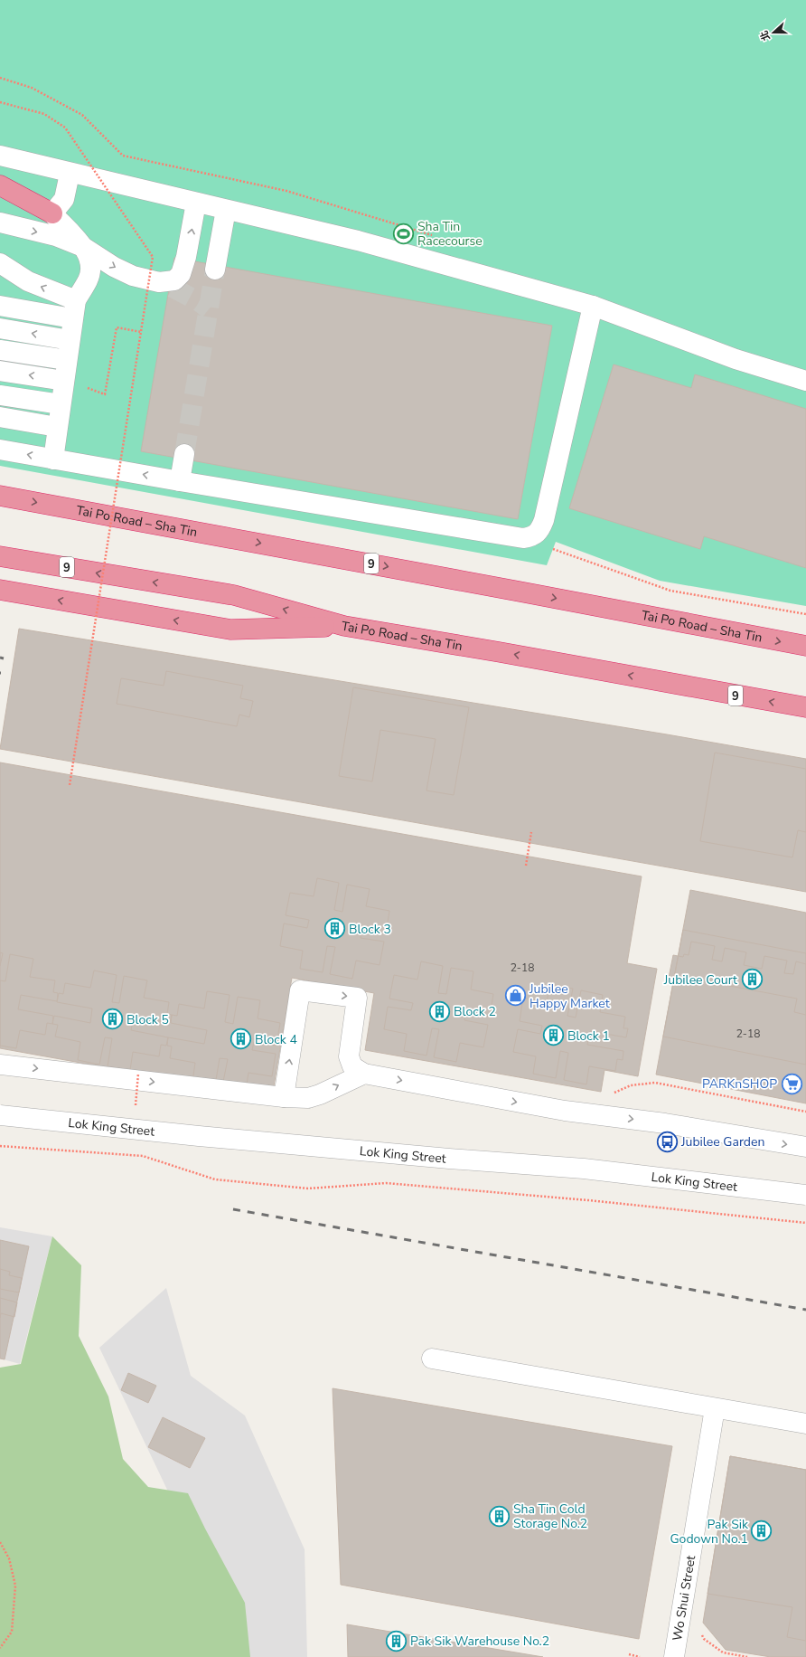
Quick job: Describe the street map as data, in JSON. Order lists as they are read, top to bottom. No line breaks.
{"streets":{"highway":["Tai Po Road – Sha Tin","9"],"street":["Lok King Street","Wo Shui Street"]},"places":{"sports":["Sha Tin Racecourse"],"building":["Block 3","Jubilee Court","Block 2","Block 5","Block 1","Block 4","Sha Tin Cold Storage No.2","Pak Sik Godown No.1","Pak Sik Warehouse No.2"],"shop":["Jubilee Happy Market"],"supermarket":["PARKnSHOP"],"bus stop":["Jubilee Garden"]},"house_numbers":["2-18","2-18"],"north":"left"}
